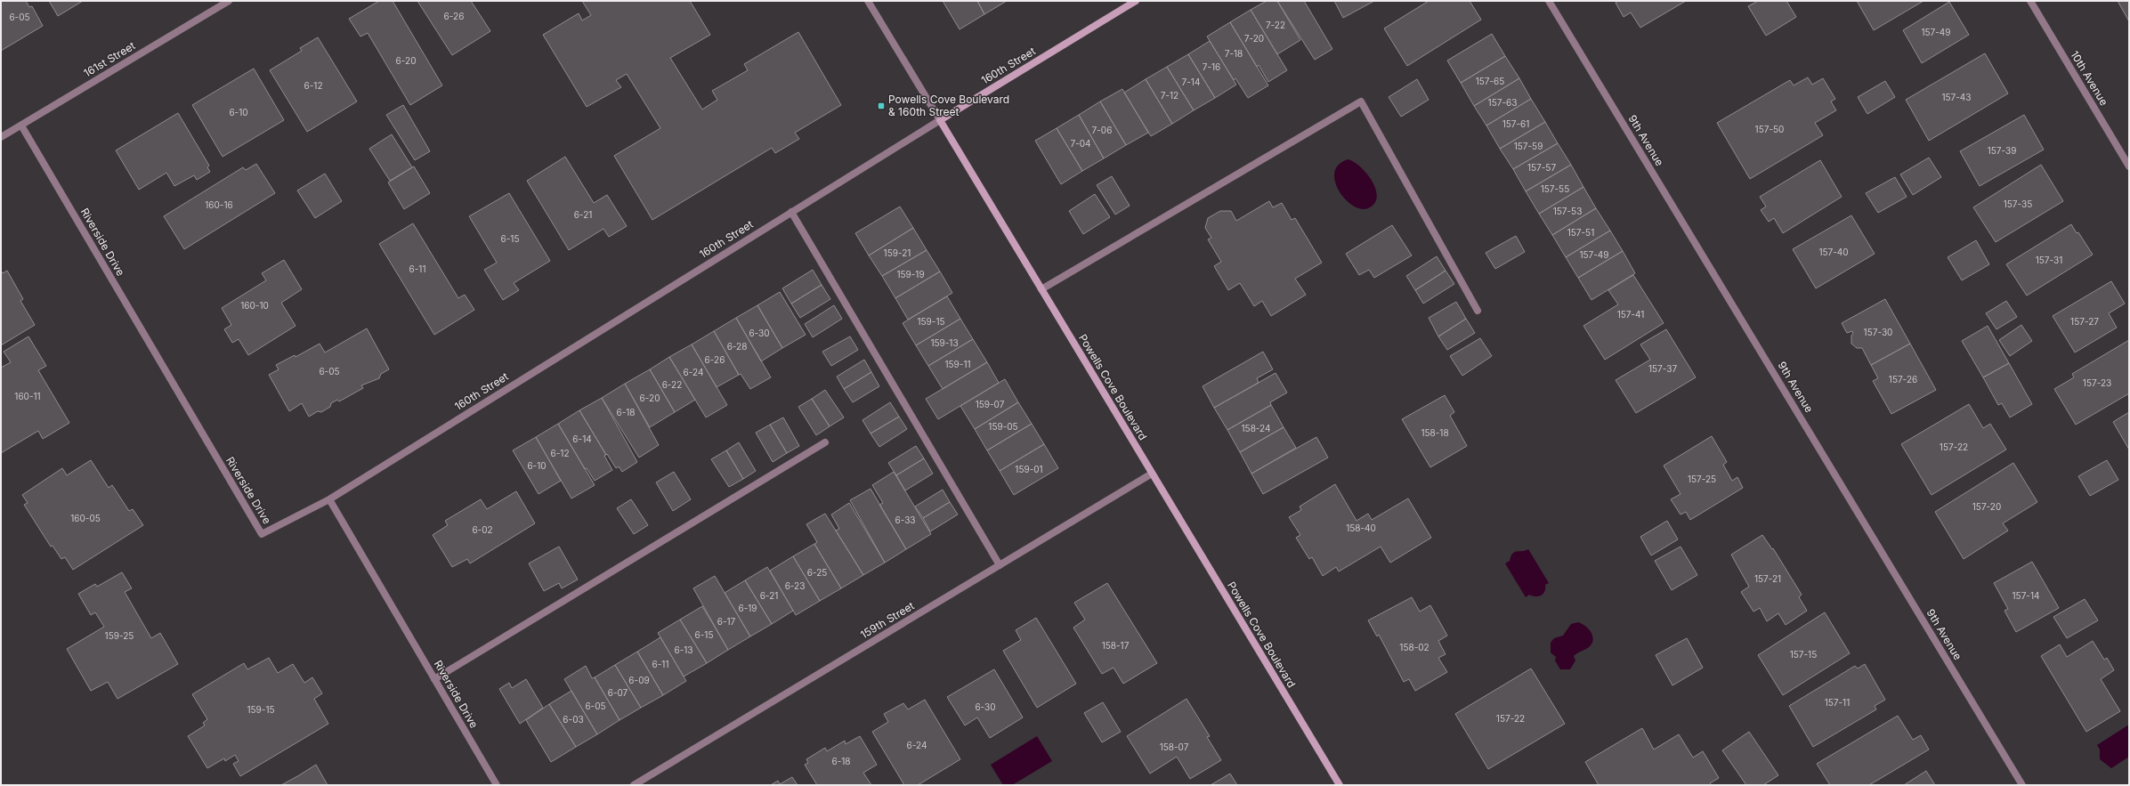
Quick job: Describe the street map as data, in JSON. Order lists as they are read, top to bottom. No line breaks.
{"streets":{"street":["161st Street","160th Street","10th Avenue","9th Avenue","Riverside Drive","Powells Cove Boulevard","159th Street"]},"crossings":[["161st Street","Riverside Drive"],["160th Street","Riverside Drive"],["160th Street","Powells Cove Boulevard"],["Powells Cove Boulevard","159th Street"]],"places":{"transit":["Powells Cove Boulevard & 160th Street"]},"house_numbers":["6-26","6-05","7-22","157-49","7-20","7-18","6-20","7-16","157-65","7-14","6-12","7-12","157-43","157-63","6-10","157-61","157-50","7-06","7-04","157-59","157-39","157-57","157-55","157-35","160-16","157-53","6-21","157-51","6-15","157-40","159-21","157-49","157-31","6-11","159-19","160-10","157-41","159-15","157-27","157-30","6-30","159-13","6-28","6-26","159-11","157-37","6-05","6-24","157-26","157-23","6-22","160-11","6-20","159-07","6-18","159-05","158-24","158-18","6-14","157-22","6-12","6-10","159-01","157-25","157-20","160-05","6-33","158-40","6-02","6-25","157-21","6-23","6-21","157-14","6-19","6-17","6-15","159-25","158-17","158-02","6-13","157-15","6-11","6-09","6-07","157-11","6-05","6-30","159-15","157-22","6-03","6-24","158-07","6-18"]}
